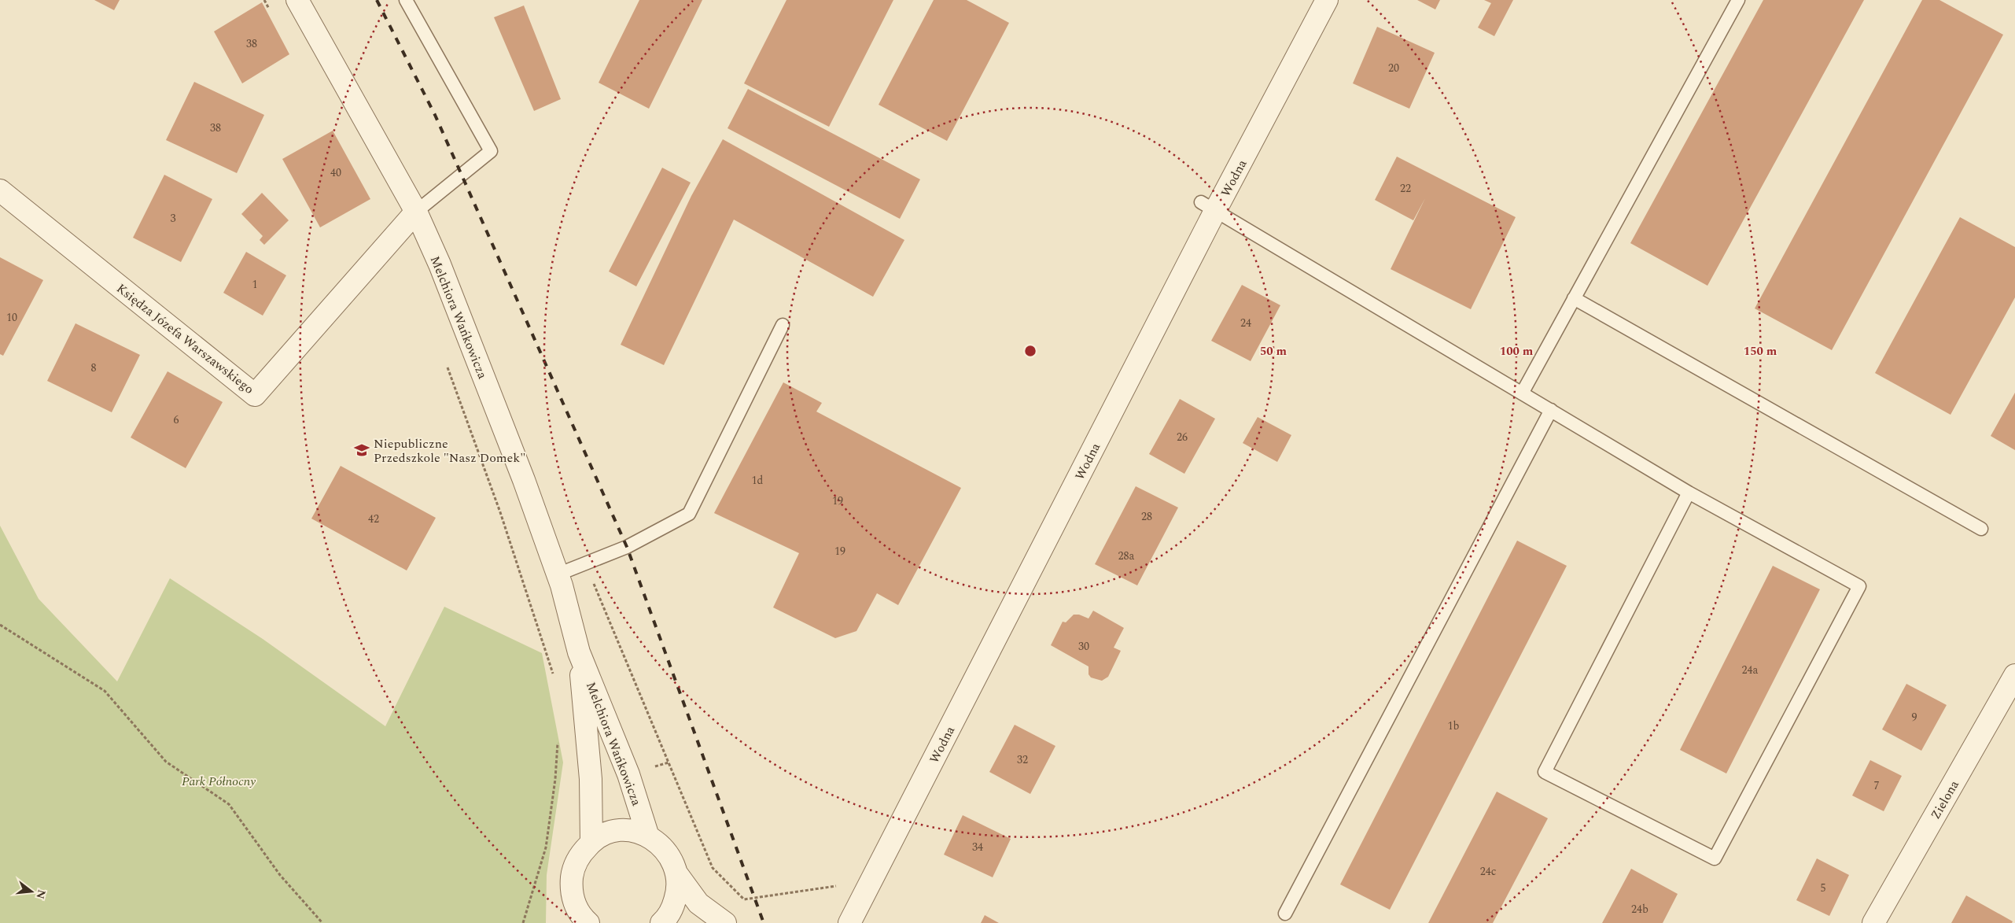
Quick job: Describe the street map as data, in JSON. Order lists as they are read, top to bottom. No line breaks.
{"streets":{"street":["Wodna","Melchiora Wańkowicza","Księdza Józefa Warszawskiego","Zielona"]},"crossings":[["Melchiora Wańkowicza","Księdza Józefa Warszawskiego"]],"parks":["Park Północny"],"places":{"school or university":["Niepubliczne Przedszkole \"Nasz Domek\""]},"house_numbers":["38","20","38","40","22","3","1","10","24","8","6","26","1d","19","28","42","19","28a","30","24a","9","1b","32","7","34","24c","5","24b"],"north":"right","rings":["50 m","100 m","150 m"]}
